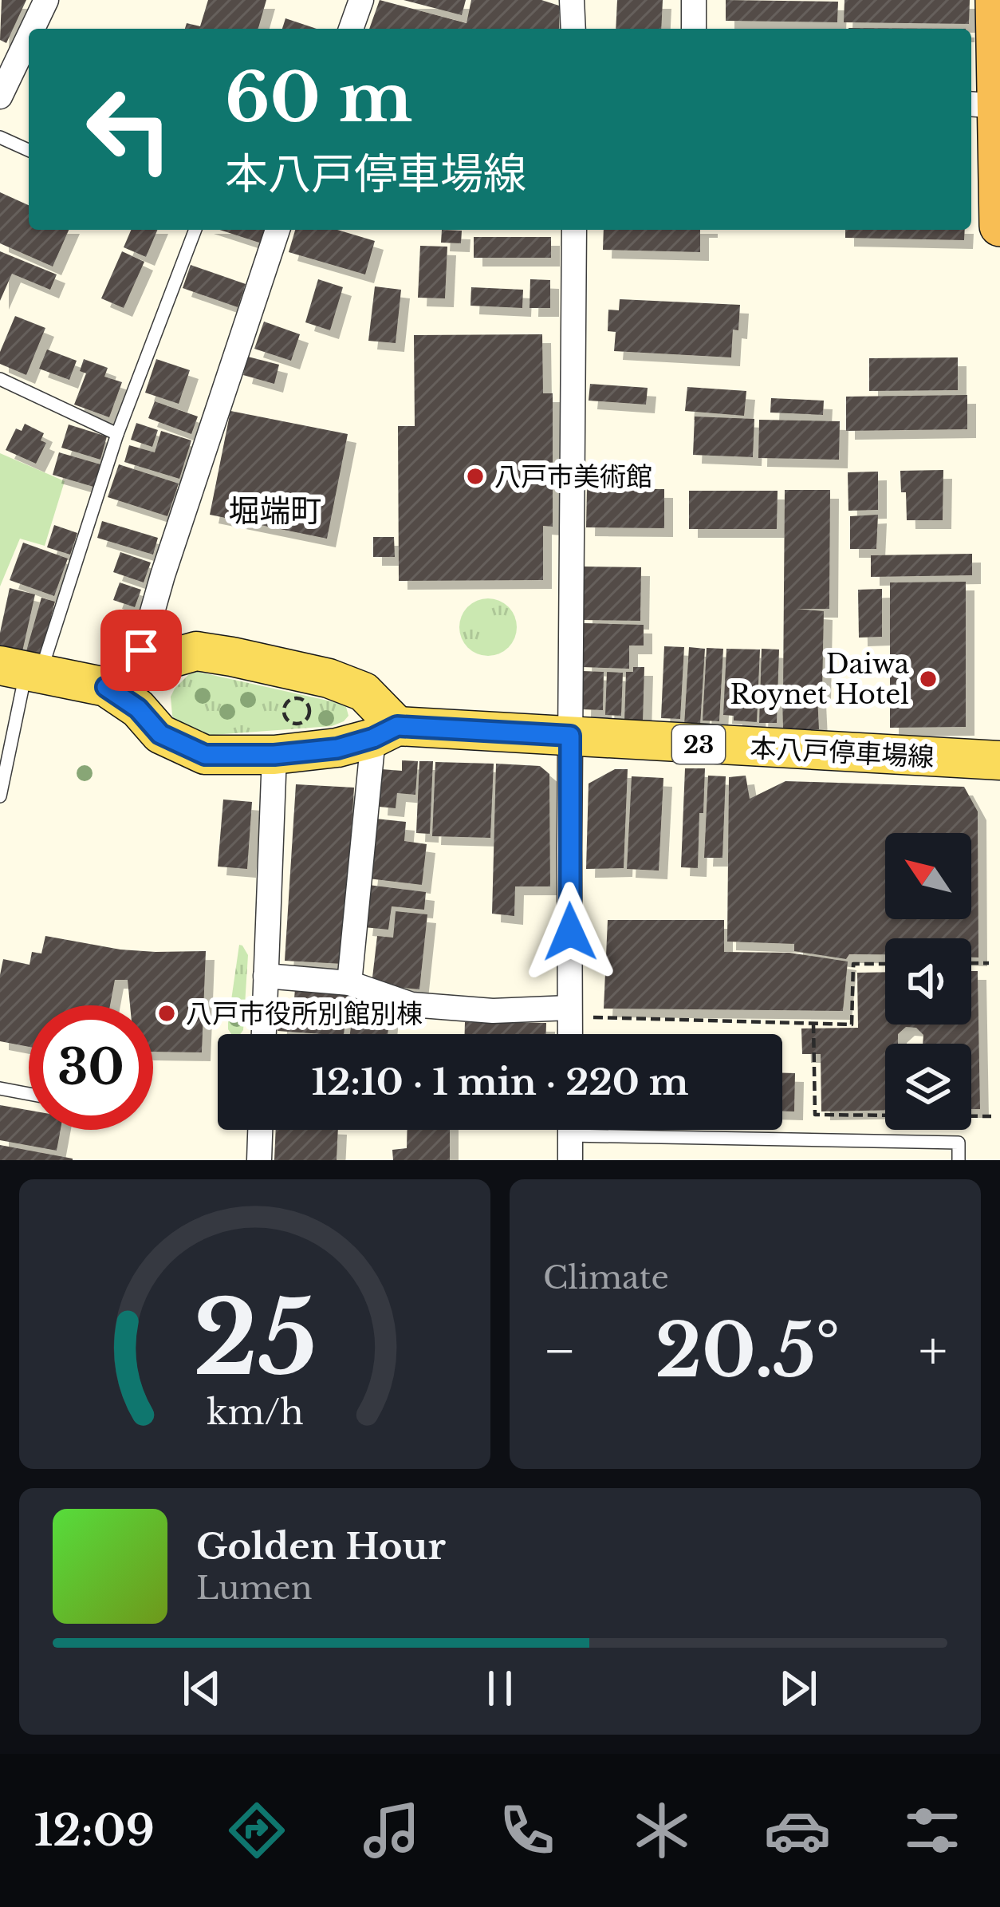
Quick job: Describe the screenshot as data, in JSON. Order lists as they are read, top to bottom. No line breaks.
{"streets":{"main road":["23","本八戸停車場線"]},"districts":["堀端町"],"places":["八戸市美術館","Daiwa Roynet Hotel","八戸市役所別館別棟"],"north":"top left","page":{"turn":["60 m","本八戸停車場線"],"limit":"30","trip":"12:10 · 1 min · 220 m","tile":"Climate","heat":["−","20.5°","+"],"song":["Golden Hour","Lumen"],"tabs":"12:09","gauge":["25","km/h"]}}
